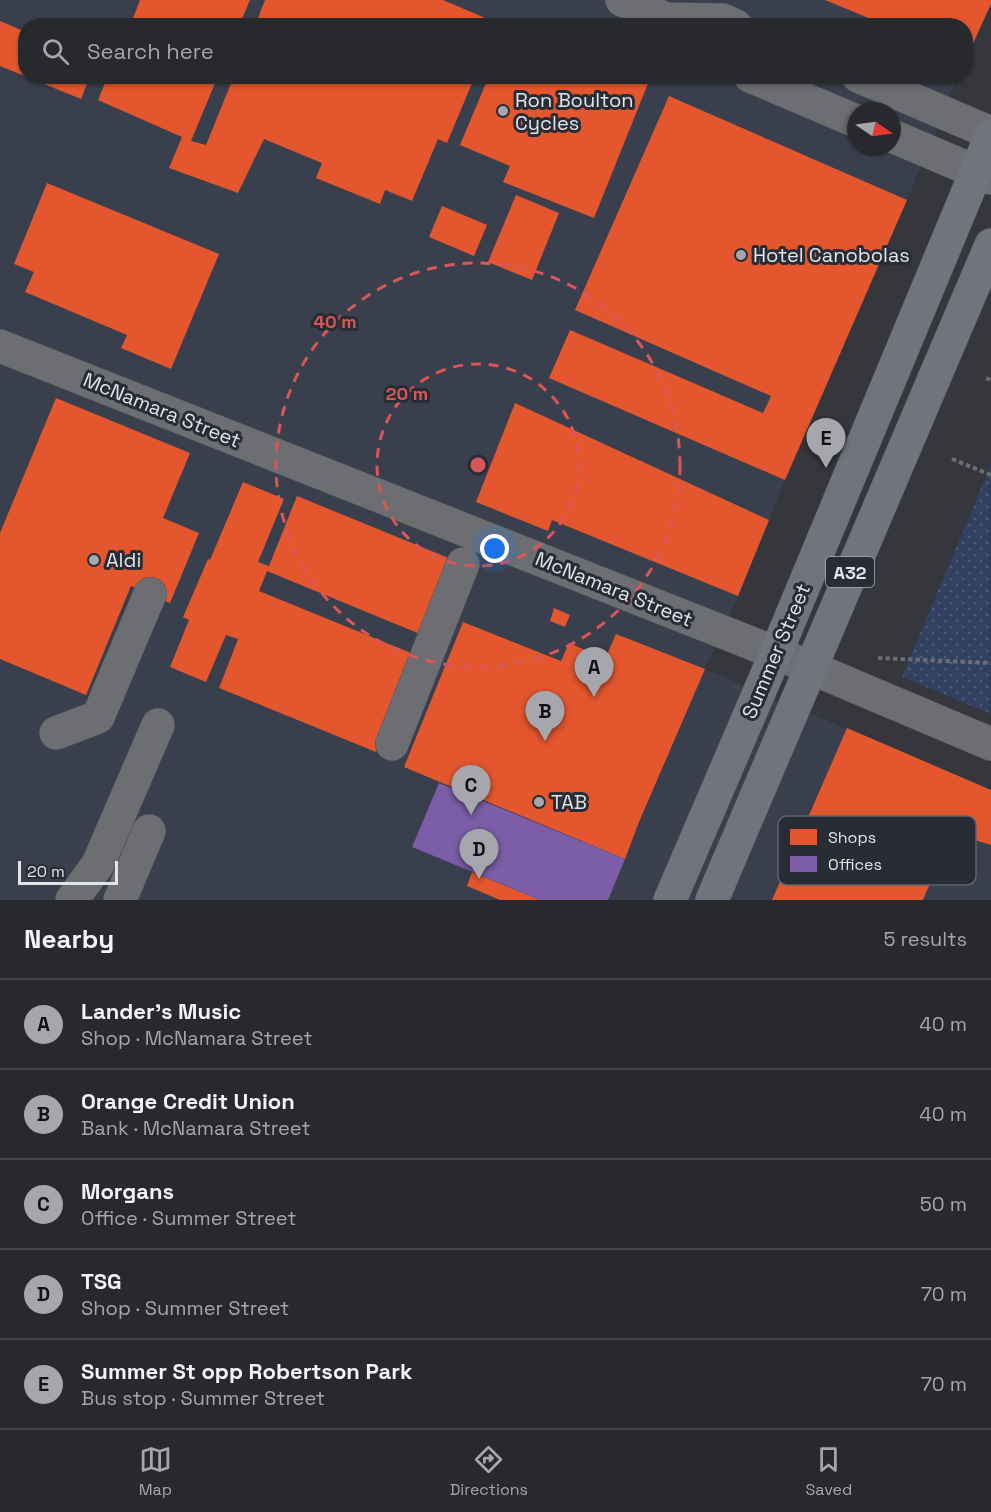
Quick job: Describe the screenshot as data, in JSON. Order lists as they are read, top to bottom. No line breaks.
{"streets":{"highway":["A32","Summer Street"],"street":["McNamara Street"]},"crossings":[["McNamara Street","Summer Street"]],"places":["Ron Boulton Cycles","Hotel Canobolas","Aldi","TAB"],"legend":["Shops","Offices"],"scale_bar":"20 m","north":"right","page":{"search":"Search here","pins":["E","A","B","C","D"],"scale":"20 m","heading":["Nearby","5 results"],"list":[{"mark":"A","name":"Lander's Music","note":"Shop · McNamara Street","value":"40 m"},{"mark":"B","name":"Orange Credit Union","note":"Bank · McNamara Street","value":"40 m"},{"mark":"C","name":"Morgans","note":"Office · Summer Street","value":"50 m"},{"mark":"D","name":"TSG","note":"Shop · Summer Street","value":"70 m"},{"mark":"E","name":"Summer St opp Robertson Park","note":"Bus stop · Summer Street","value":"70 m"}],"nav":["Map","Directions","Saved"]},"rings":["40 m","20 m"]}
